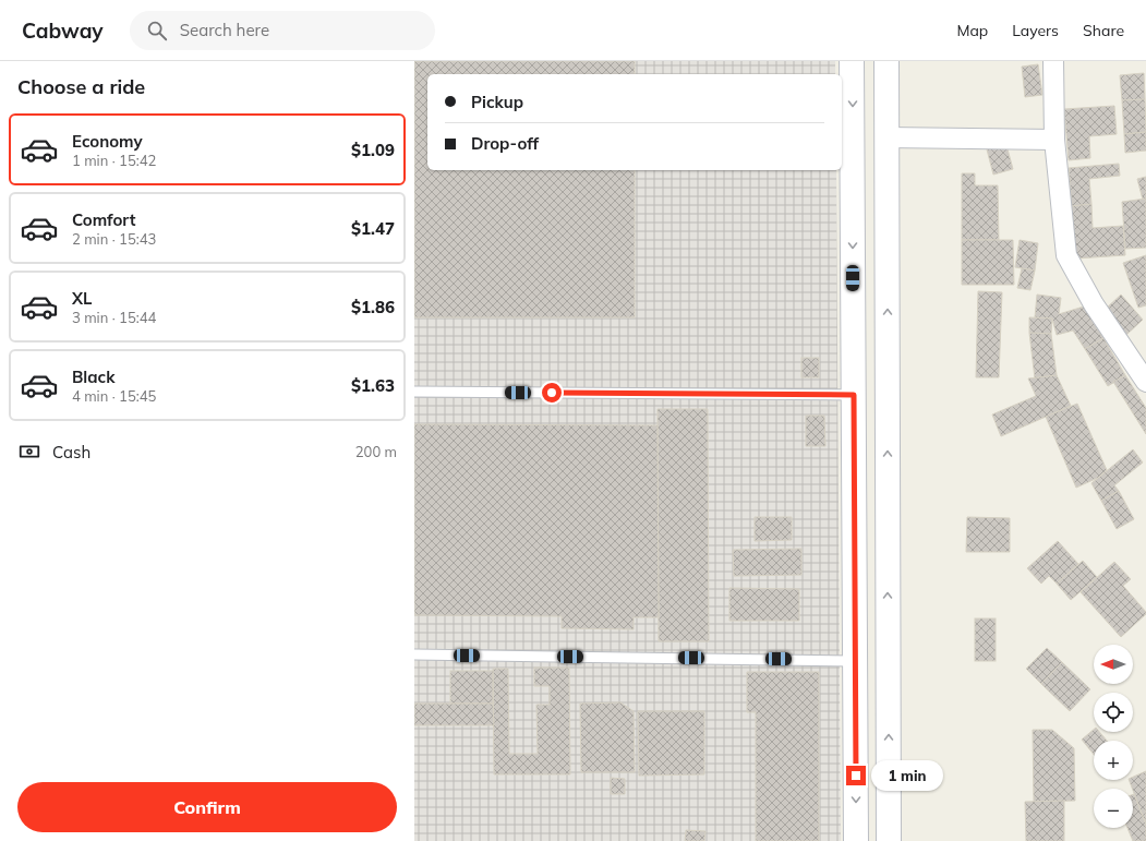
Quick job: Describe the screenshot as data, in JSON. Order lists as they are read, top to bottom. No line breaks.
{"north":"left","page":{"header":"Cabway","search":"Search here","nav":["Map","Layers","Share"],"heading":"Choose a ride","banner":["Pickup","Drop-off"],"list":[{"name":"Economy","note":"1 min · 15:42","value":"$1.09"},{"name":"Comfort","note":"2 min · 15:43","value":"$1.47"},{"name":"XL","note":"3 min · 15:44","value":"$1.86"},{"name":"Black","note":"4 min · 15:45","value":"$1.63"}],"pay":["Cash","200 m"],"map_buttons":["+","−"],"bubble":"1 min","buttons":"Confirm"}}
